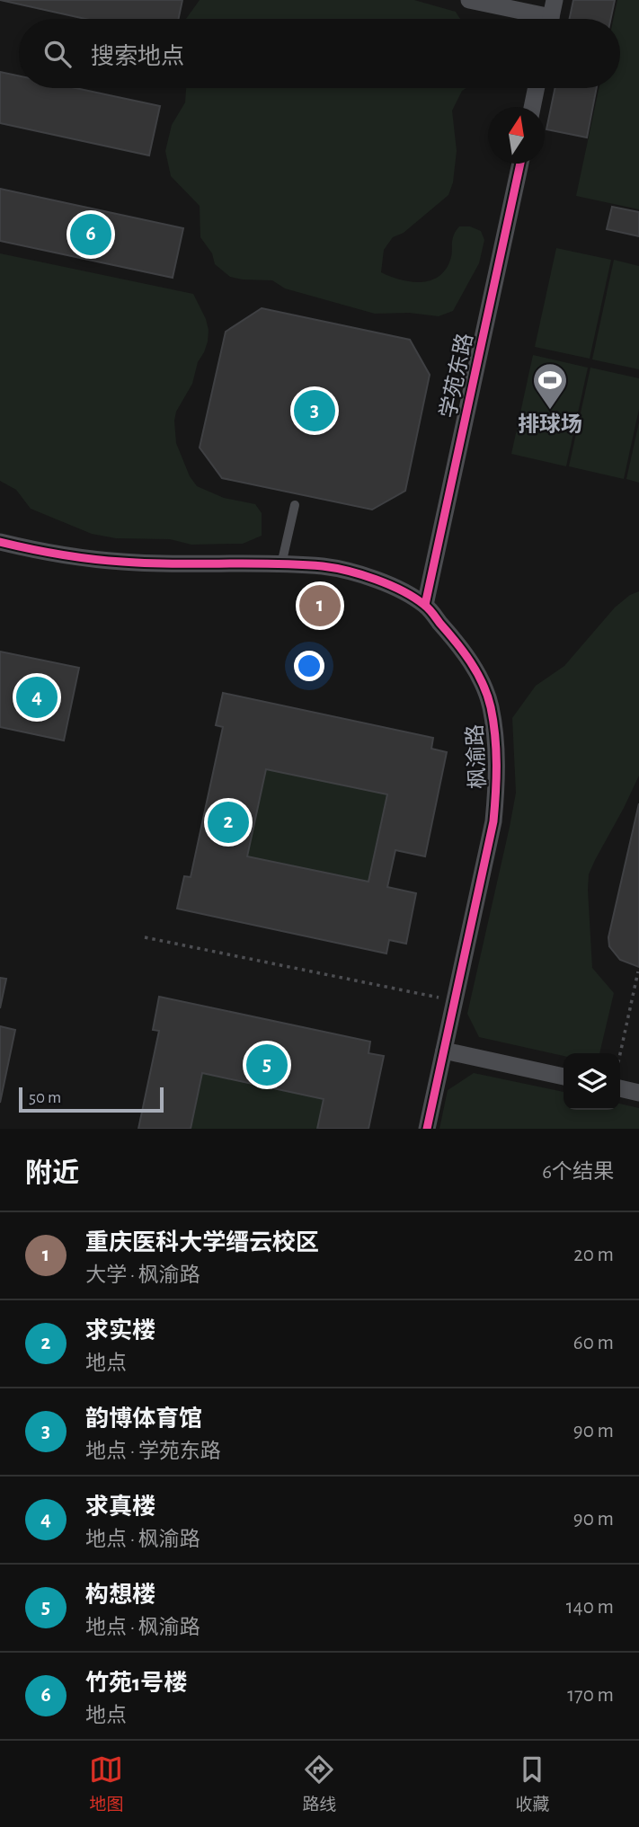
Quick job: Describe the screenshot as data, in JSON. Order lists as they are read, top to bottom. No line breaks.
{"streets":{"street":["学苑东路","枫渝路"]},"crossings":[["学苑东路","枫渝路"]],"places":{"sports":["排球场"]},"scale_bar":"50 m","north":"top","page":{"search":"搜索地点","pins":["6","3","1","4","2","5"],"scale":"50 m","heading":["附近","6个结果"],"list":[{"mark":"1","name":"重庆医科大学缙云校区","note":"大学 · 枫渝路","value":"20 m"},{"mark":"2","name":"求实楼","note":"地点","value":"60 m"},{"mark":"3","name":"韵博体育馆","note":"地点 · 学苑东路","value":"90 m"},{"mark":"4","name":"求真楼","note":"地点 · 枫渝路","value":"90 m"},{"mark":"5","name":"构想楼","note":"地点 · 枫渝路","value":"140 m"},{"mark":"6","name":"竹苑1号楼","note":"地点","value":"170 m"}],"nav":["地图","路线","收藏"]}}
